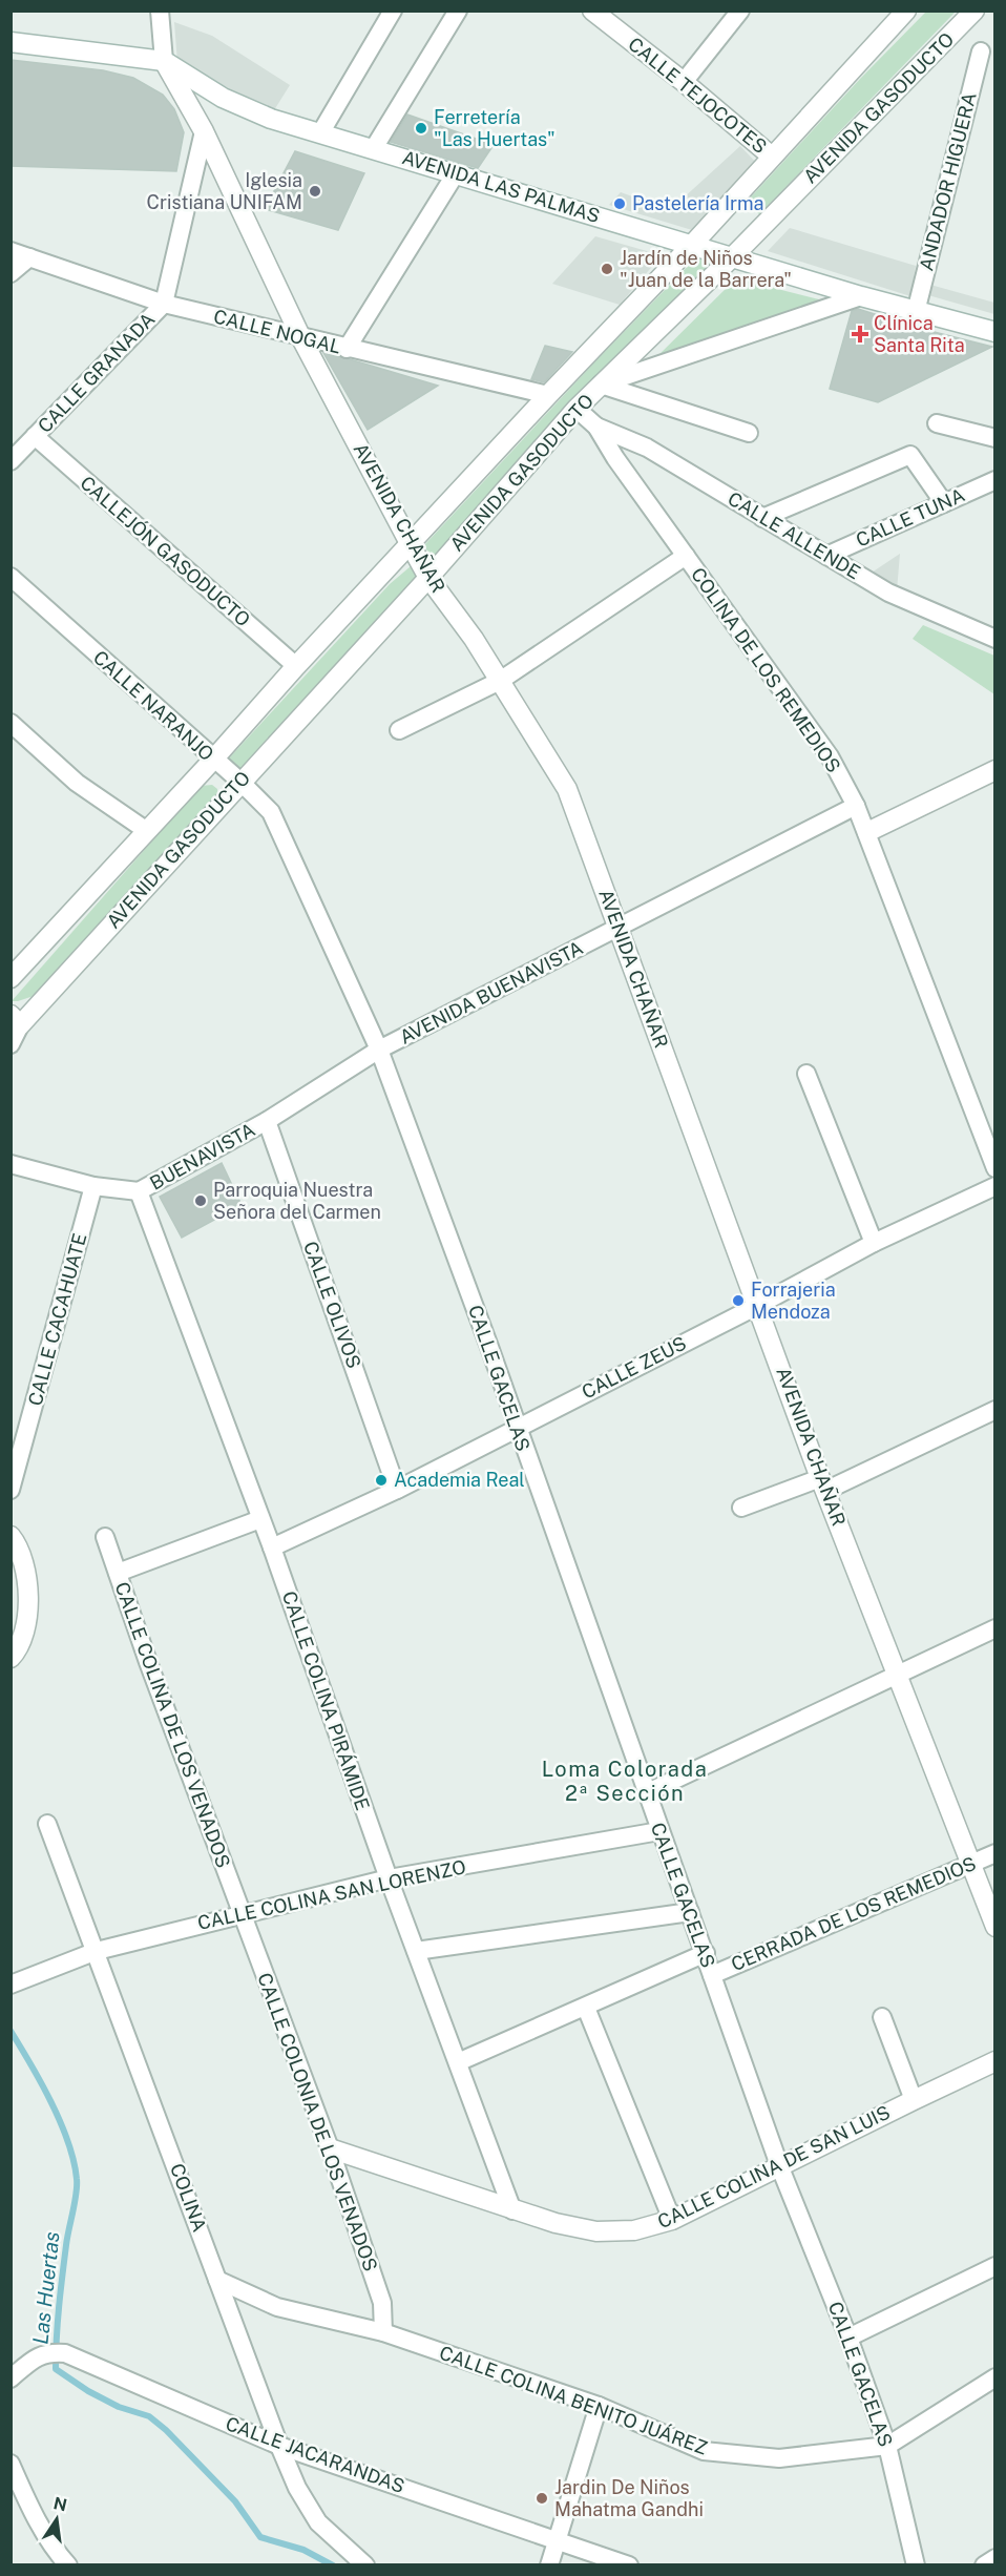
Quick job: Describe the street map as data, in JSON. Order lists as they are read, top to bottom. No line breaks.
{"streets":{"street":["CALLE TEJOCOTES","AVENIDA GASODUCTO","ANDADOR HIGUERA","AVENIDA LAS PALMAS","CALLE NOGAL","CALLE GRANADA","AVENIDA CHAÑAR","CALLE TUNA","CALLE ALLENDE","CALLEJÓN GASODUCTO","COLINA DE LOS REMEDIOS","CALLE NARANJO","AVENIDA BUENAVISTA","BUENAVISTA","CALLE OLIVOS","CALLE CACAHUATE","CALLE ZEUS","CALLE GACELAS","CALLE COLINA PIRÁMIDE","CALLE COLINA DE LOS VENADOS","CALLE COLINA SAN LORENZO","CERRADA DE LOS REMEDIOS","CALLE COLONIA DE LOS VENADOS","CALLE COLINA DE SAN LUIS","COLINA","CALLE COLINA BENITO JUÁREZ","CALLE JACARANDAS"]},"crossings":[["CALLE TEJOCOTES","AVENIDA GASODUCTO"],["AVENIDA GASODUCTO","AVENIDA LAS PALMAS"],["AVENIDA GASODUCTO","CALLE NOGAL"],["AVENIDA GASODUCTO","AVENIDA CHAÑAR"],["AVENIDA GASODUCTO","CALLEJÓN GASODUCTO"],["AVENIDA GASODUCTO","COLINA DE LOS REMEDIOS"],["AVENIDA GASODUCTO","CALLE NARANJO"],["ANDADOR HIGUERA","AVENIDA LAS PALMAS"],["AVENIDA LAS PALMAS","AVENIDA CHAÑAR"],["CALLE NOGAL","CALLE GRANADA"],["CALLE NOGAL","AVENIDA CHAÑAR"],["CALLE GRANADA","AVENIDA CHAÑAR"],["CALLE GRANADA","CALLEJÓN GASODUCTO"],["AVENIDA CHAÑAR","AVENIDA BUENAVISTA"],["AVENIDA CHAÑAR","CALLE ZEUS"],["AVENIDA CHAÑAR","CERRADA DE LOS REMEDIOS"],["CALLE TUNA","CALLE ALLENDE"],["CALLE ALLENDE","COLINA DE LOS REMEDIOS"],["COLINA DE LOS REMEDIOS","AVENIDA BUENAVISTA"],["CALLE NARANJO","AVENIDA BUENAVISTA"],["CALLE NARANJO","CALLE GACELAS"],["AVENIDA BUENAVISTA","BUENAVISTA"],["AVENIDA BUENAVISTA","CALLE OLIVOS"],["AVENIDA BUENAVISTA","CALLE GACELAS"],["BUENAVISTA","CALLE OLIVOS"],["BUENAVISTA","CALLE COLINA PIRÁMIDE"],["CALLE OLIVOS","CALLE ZEUS"],["CALLE ZEUS","CALLE GACELAS"],["CALLE ZEUS","CALLE COLINA PIRÁMIDE"],["CALLE GACELAS","CALLE COLINA SAN LORENZO"],["CALLE GACELAS","CERRADA DE LOS REMEDIOS"],["CALLE GACELAS","CALLE COLINA DE SAN LUIS"],["CALLE GACELAS","CALLE COLINA BENITO JUÁREZ"],["CALLE COLINA PIRÁMIDE","CALLE COLINA SAN LORENZO"],["CALLE COLINA PIRÁMIDE","CERRADA DE LOS REMEDIOS"],["CALLE COLINA PIRÁMIDE","CALLE COLINA DE SAN LUIS"],["CALLE COLINA DE LOS VENADOS","CALLE COLINA SAN LORENZO"],["CALLE COLINA DE LOS VENADOS","CALLE COLONIA DE LOS VENADOS"],["CALLE COLINA SAN LORENZO","CALLE COLONIA DE LOS VENADOS"],["CALLE COLINA SAN LORENZO","COLINA"],["CALLE COLONIA DE LOS VENADOS","CALLE COLINA DE SAN LUIS"],["CALLE COLONIA DE LOS VENADOS","CALLE COLINA BENITO JUÁREZ"],["COLINA","CALLE COLINA BENITO JUÁREZ"],["COLINA","CALLE JACARANDAS"]],"districts":["Loma Colorada 2ª Sección"],"water":["Las Huertas"],"places":{"other":["Ferretería \"Las Huertas\"","Iglesia Cristiana UNIFAM","Pastelería Irma","Jardín de Niños \"Juan de la Barrera\"","Parroquia Nuestra Señora del Carmen","Forrajeria Mendoza","Academia Real","Jardin De Niños Mahatma Gandhi"],"health":["Clínica Santa Rita"]},"north":"top"}
